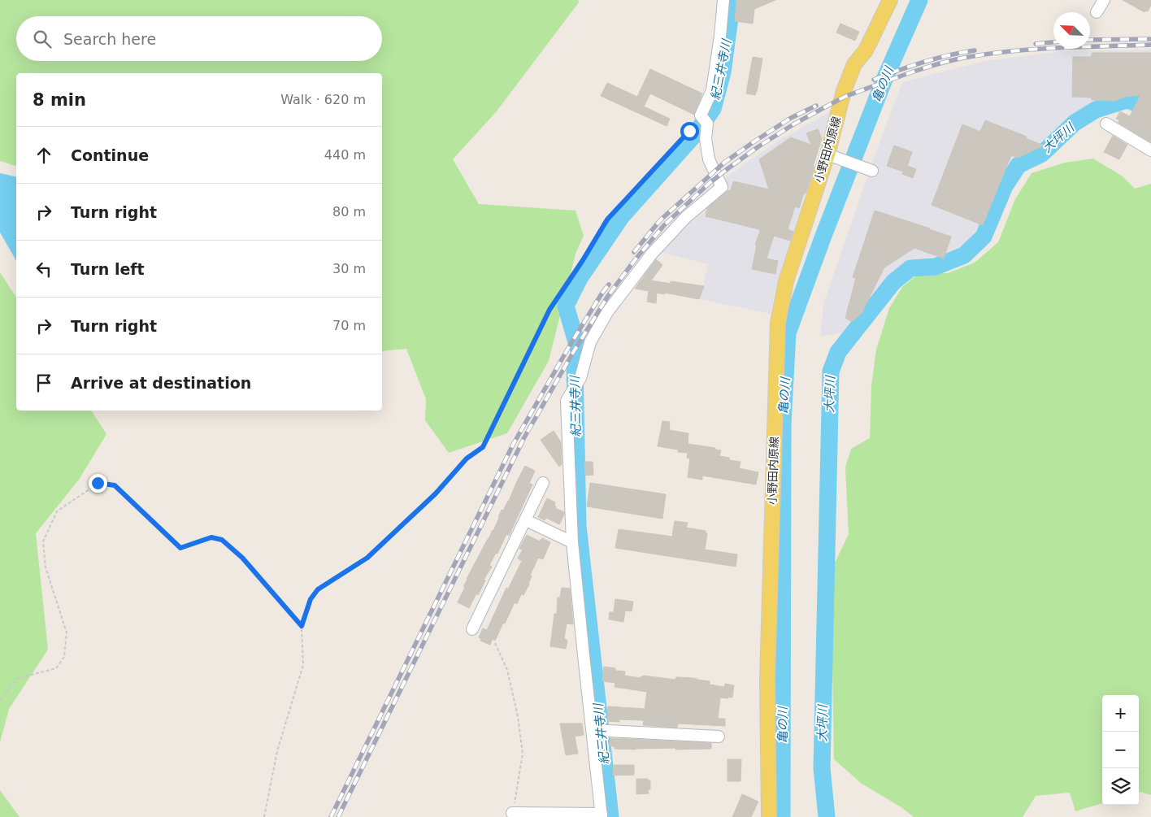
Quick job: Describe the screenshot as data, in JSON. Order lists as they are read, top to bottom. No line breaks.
{"streets":{"main road":["小野田内原線"]},"water":["紀三井寺川","亀の川","大坪川"],"north":"top left","page":{"search":"Search here","heading":["8 min","Walk · 620 m"],"list":[["Continue","440 m"],["Turn right","80 m"],["Turn left","30 m"],["Turn right","70 m"],"Arrive at destination"],"map_buttons":["+","−"]}}
